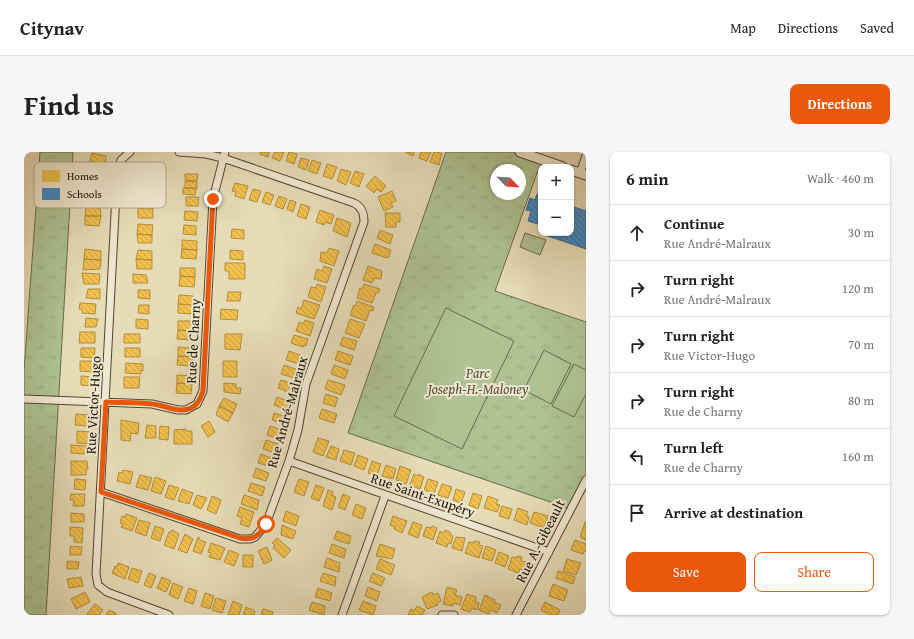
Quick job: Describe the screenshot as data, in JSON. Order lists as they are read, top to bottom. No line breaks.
{"streets":{"street":["Rue de Charny","Rue Victor-Hugo","Rue André-Malraux","Rue Saint-Exupéry","Rue A.-Gibeault"]},"crossings":[["Rue de Charny","Rue Victor-Hugo"],["Rue de Charny","Rue André-Malraux"],["Rue Victor-Hugo","Rue André-Malraux"],["Rue André-Malraux","Rue Saint-Exupéry"],["Rue Saint-Exupéry","Rue A.-Gibeault"]],"parks":["Parc Joseph-H.-Maloney"],"legend":["Homes","Schools"],"north":"bottom right","page":{"header":"Citynav","nav":["Map","Directions","Saved"],"title":"Find us","buttons":["Directions",["Save","Share"]],"heading":["6 min","Walk · 460 m"],"map_buttons":["+","−"],"list":[["Continue","Rue André-Malraux","30 m"],["Turn right","Rue André-Malraux","120 m"],["Turn right","Rue Victor-Hugo","70 m"],["Turn right","Rue de Charny","80 m"],["Turn left","Rue de Charny","160 m"],"Arrive at destination"]}}
